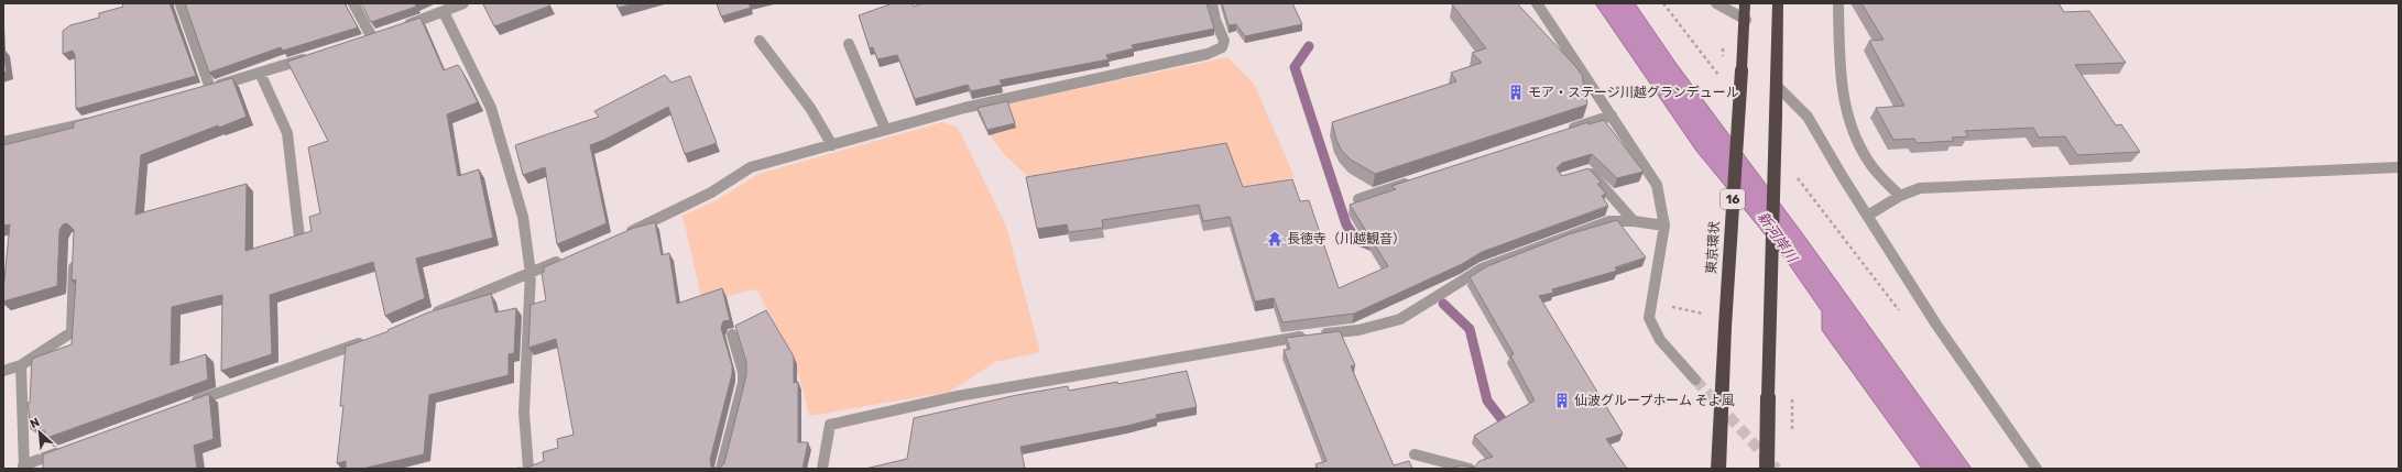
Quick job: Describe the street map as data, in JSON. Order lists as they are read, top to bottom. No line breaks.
{"streets":{"highway":["16","東京環状"]},"water":["新河岸川"],"places":{"building":["モア・ステージ川越グランデュール","仙波グループホーム そよ風"],"temple":["長徳寺（川越観音）"]},"north":"top left"}
